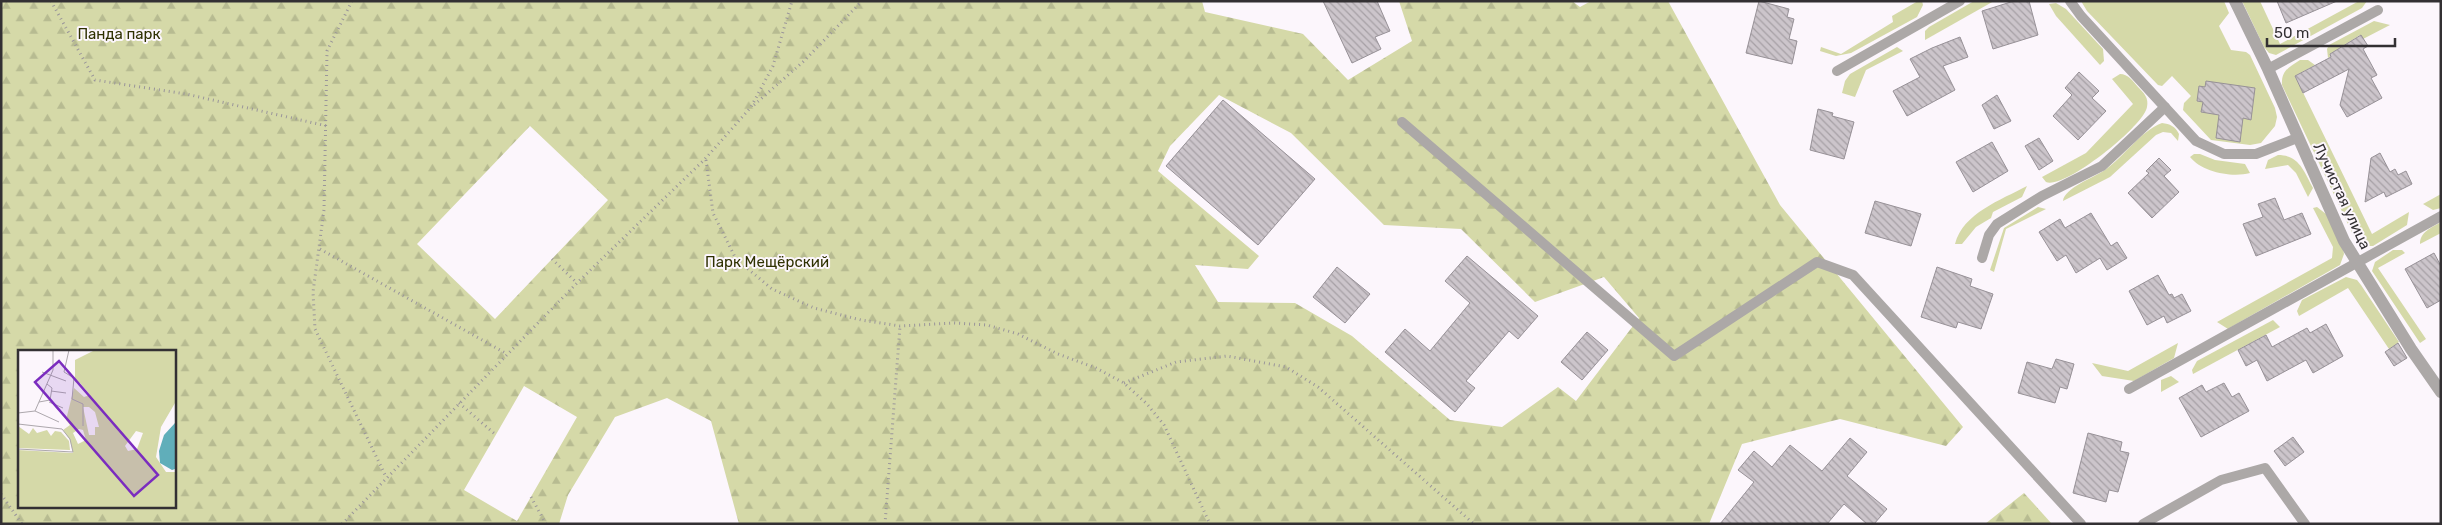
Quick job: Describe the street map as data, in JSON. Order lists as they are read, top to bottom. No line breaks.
{"streets":{"street":["Лучистая улица"]},"parks":["Панда парк","Парк Мещёрский"],"scale_bar":"50 m"}
